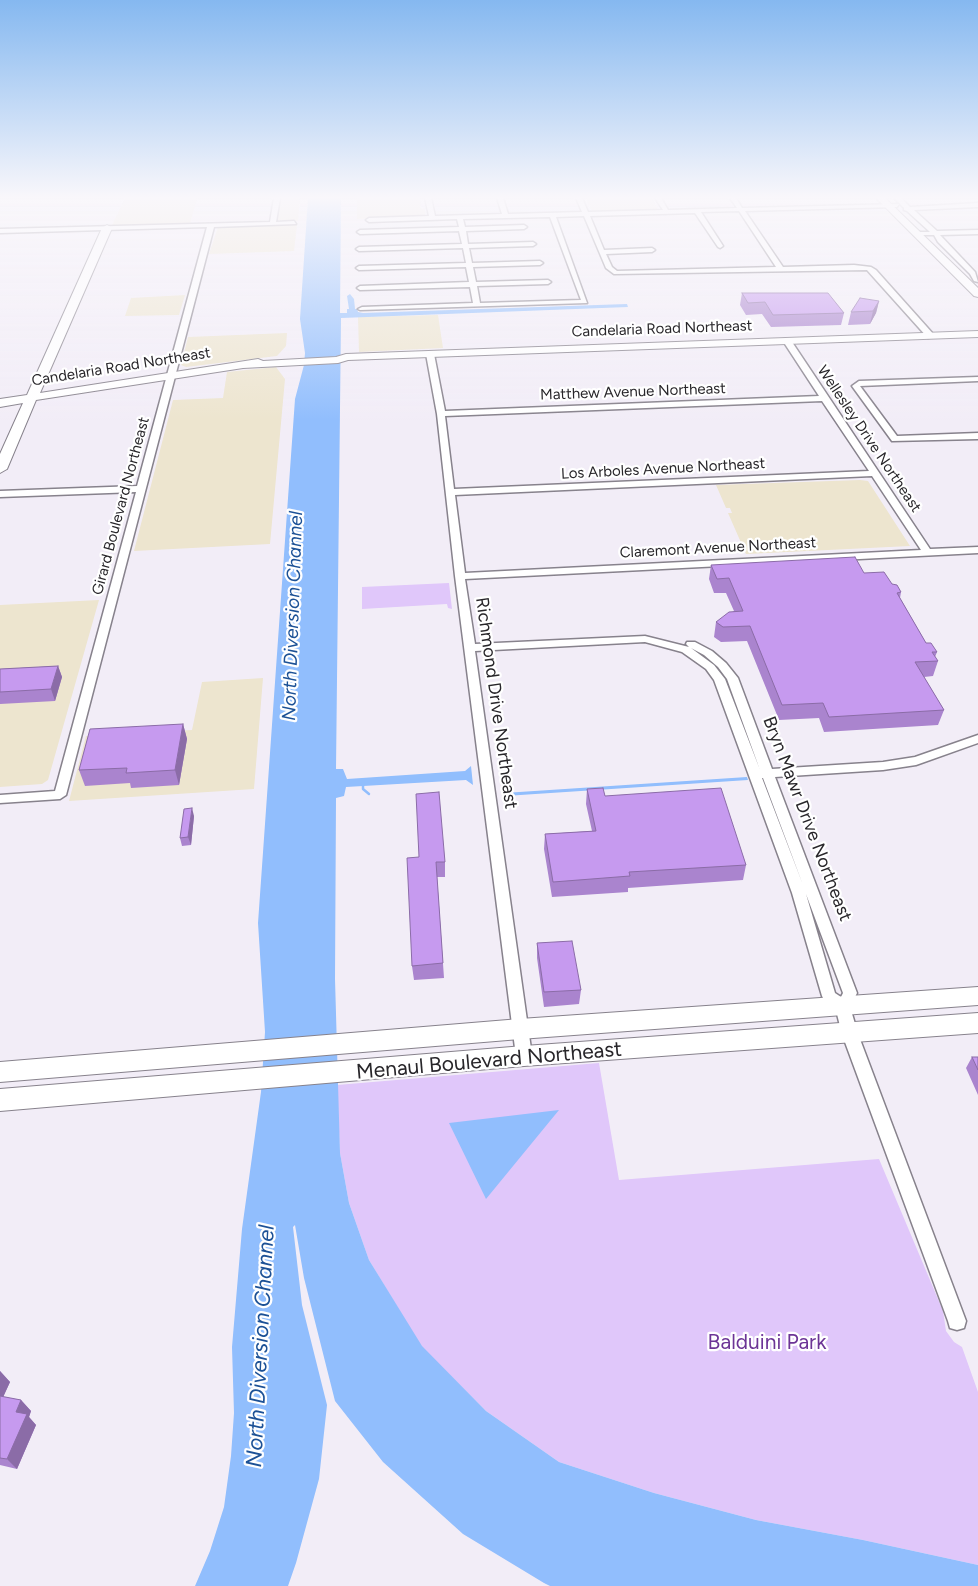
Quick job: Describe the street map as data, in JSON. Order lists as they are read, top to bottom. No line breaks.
{"streets":{"main road":["Candelaria Road Northeast","Menaul Boulevard Northeast"],"street":["Matthew Avenue Northeast","Wellesley Drive Northeast","Los Arboles Avenue Northeast","Girard Boulevard Northeast","Claremont Avenue Northeast","Richmond Drive Northeast","Bryn Mawr Drive Northeast"]},"crossings":[["Candelaria Road Northeast","Wellesley Drive Northeast"],["Candelaria Road Northeast","Girard Boulevard Northeast"],["Candelaria Road Northeast","Richmond Drive Northeast"],["Matthew Avenue Northeast","Wellesley Drive Northeast"],["Matthew Avenue Northeast","Richmond Drive Northeast"],["Wellesley Drive Northeast","Los Arboles Avenue Northeast"],["Wellesley Drive Northeast","Claremont Avenue Northeast"],["Los Arboles Avenue Northeast","Richmond Drive Northeast"],["Claremont Avenue Northeast","Richmond Drive Northeast"],["Richmond Drive Northeast","Bryn Mawr Drive Northeast"],["Richmond Drive Northeast","Menaul Boulevard Northeast"],["Bryn Mawr Drive Northeast","Menaul Boulevard Northeast"]],"water":["North Diversion Channel"],"parks":["Balduini Park"]}
